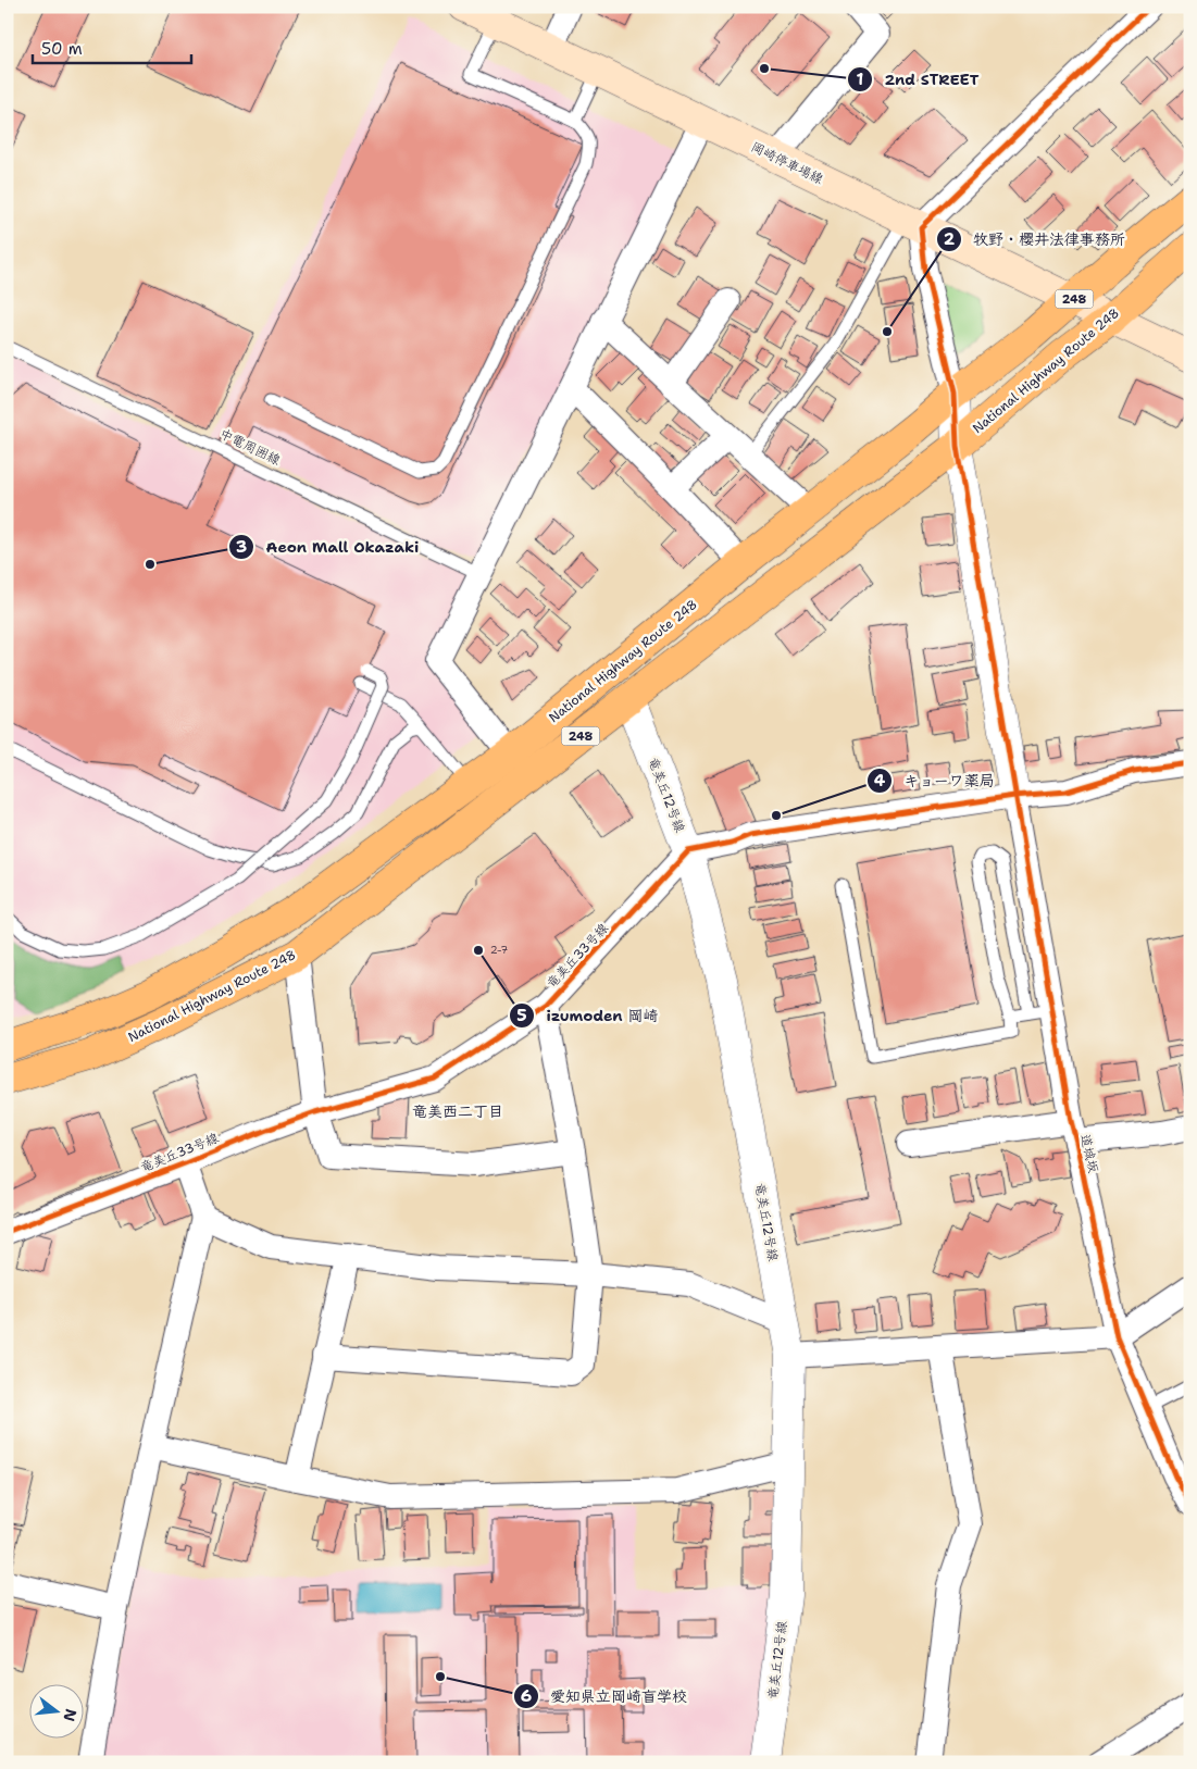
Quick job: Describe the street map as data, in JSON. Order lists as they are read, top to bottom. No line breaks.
{"streets":{"highway":["248","National Highway Route 248"],"main road":["岡崎停車場線"],"street":["竜美丘12号線","竜美丘33号線","道城坂"],"lane":["中電周囲線"]},"crossings":[["岡崎停車場線","National Highway Route 248"],["National Highway Route 248","竜美丘12号線"],["竜美丘12号線","竜美丘33号線"]],"districts":["竜美西二丁目"],"places":["2nd STREET","牧野・櫻井法律事務所","Aeon Mall Okazaki","キョーワ薬局","izumoden 岡崎","愛知県立岡崎盲学校"],"house_numbers":["2-7"],"scale_bar":"50 m","north":"right"}
